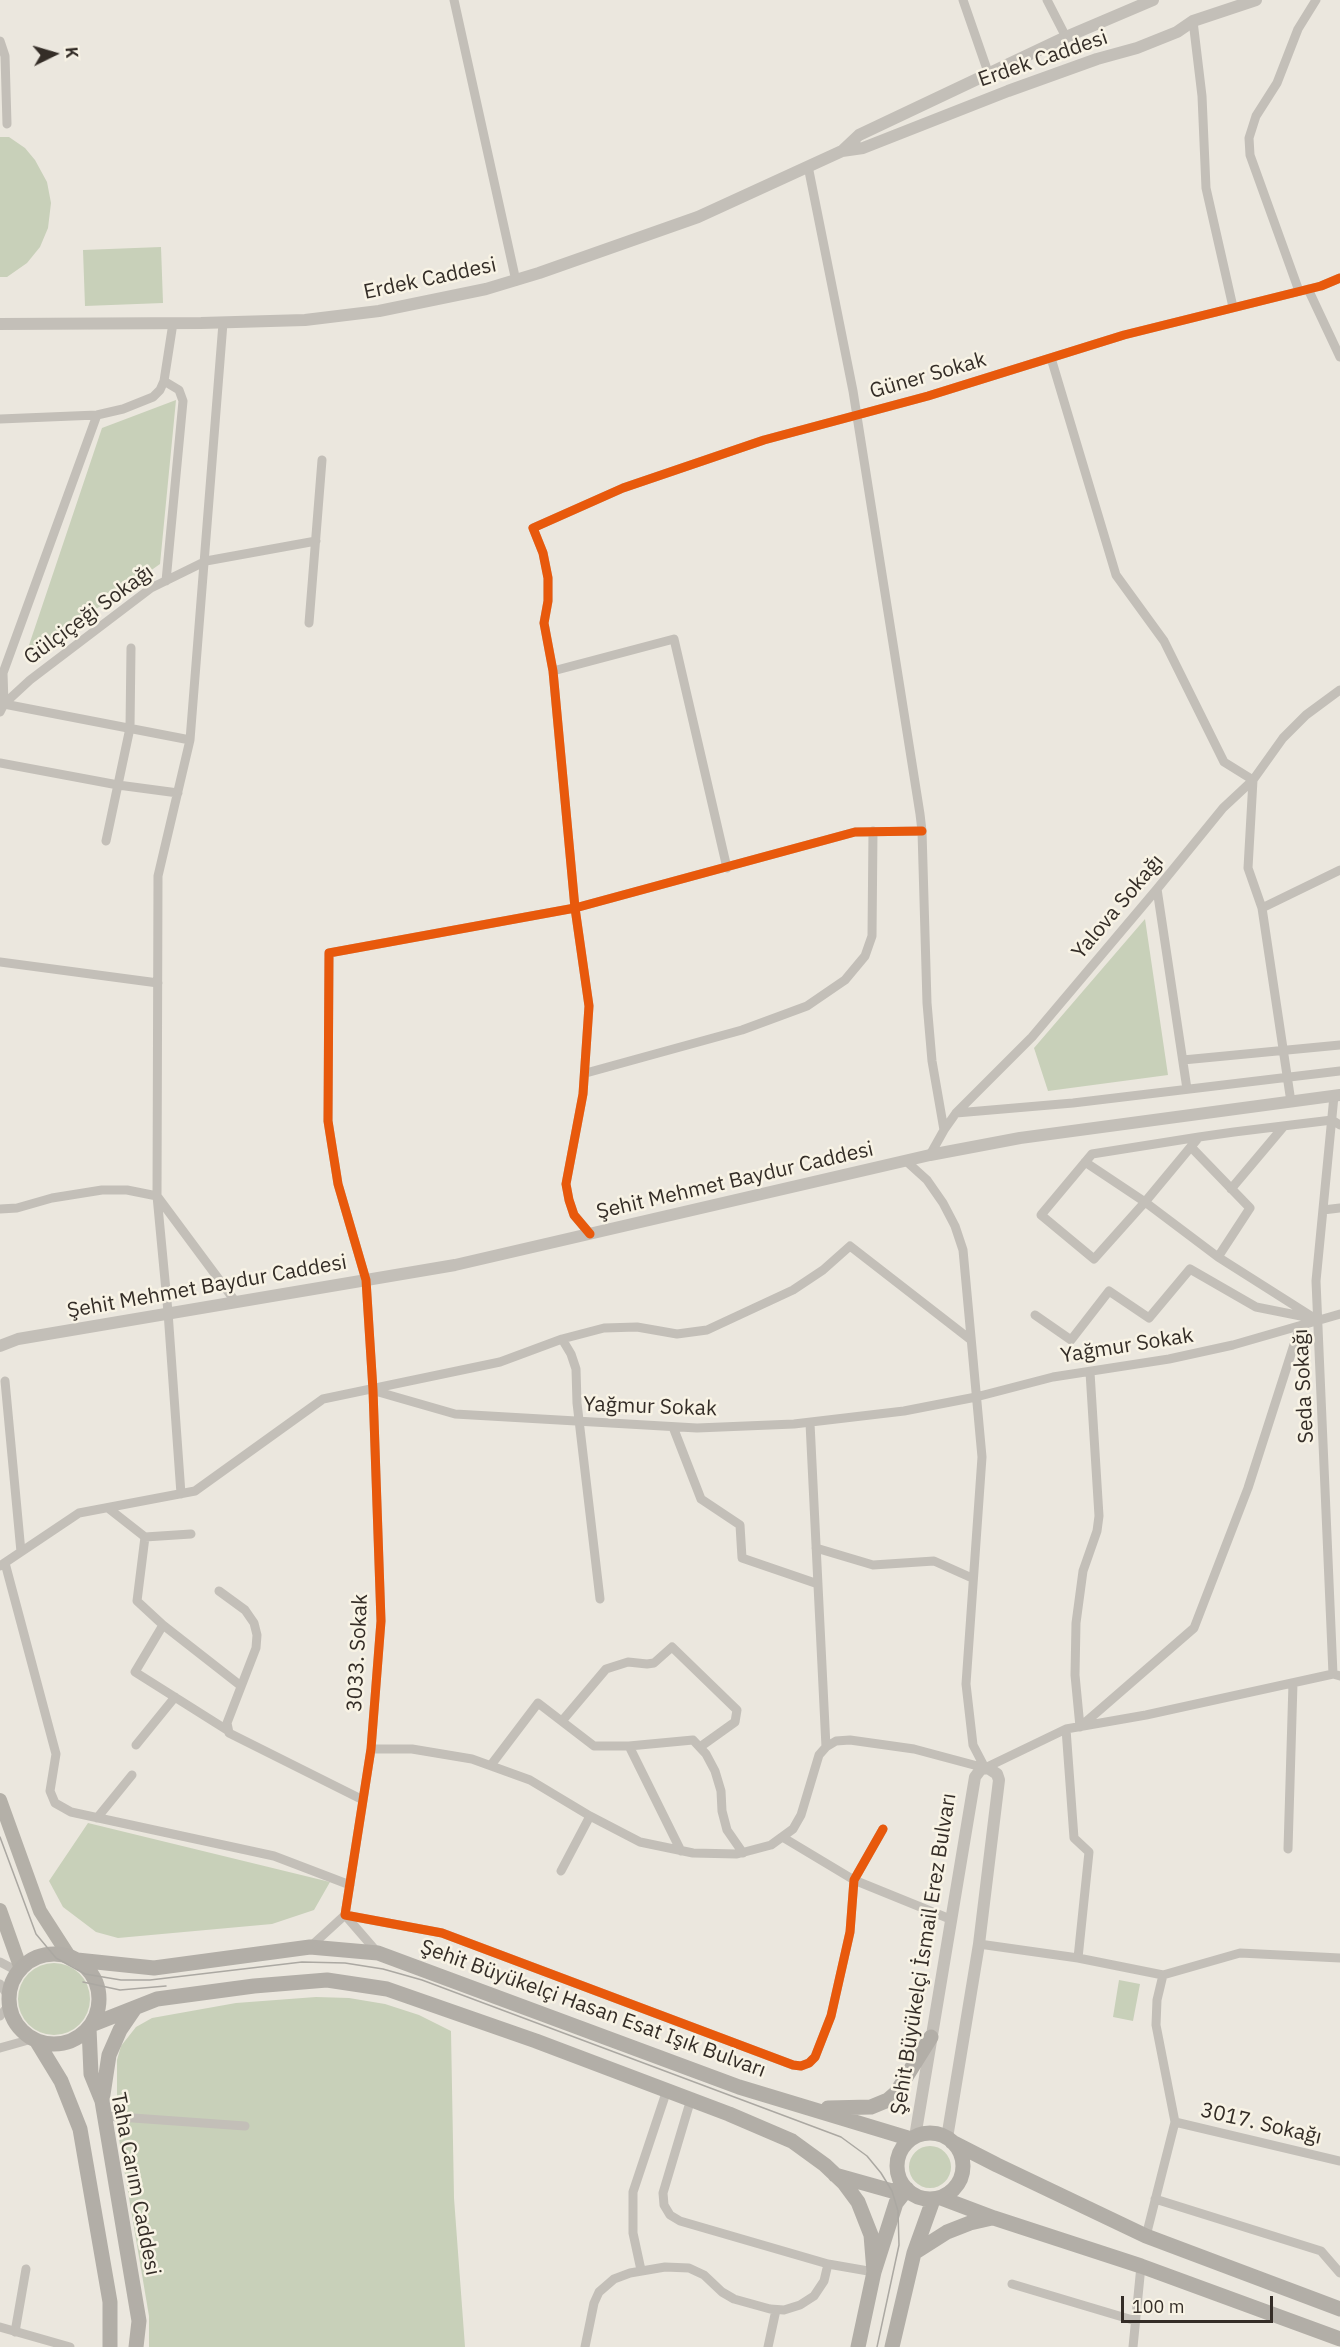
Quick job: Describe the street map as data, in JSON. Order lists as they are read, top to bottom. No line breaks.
{"streets":{"main road":["Şehit Büyükelçi Hasan Esat Işık Bulvarı","Taha Carım Caddesi"],"street":["Erdek Caddesi","Güner Sokak","Gülçiçeği Sokağı","Yalova Sokağı","Şehit Mehmet Baydur Caddesi","Yağmur Sokak","Seda Sokağı","3033. Sokak","Şehit Büyükelçi İsmail Erez Bulvarı","3017. Sokağı"]},"crossings":[["Yalova Sokağı","Şehit Mehmet Baydur Caddesi"],["Şehit Mehmet Baydur Caddesi","Seda Sokağı"],["Şehit Mehmet Baydur Caddesi","3033. Sokak"],["Yağmur Sokak","Seda Sokağı"],["Yağmur Sokak","3033. Sokak"],["Şehit Büyükelçi İsmail Erez Bulvarı","Şehit Büyükelçi Hasan Esat Işık Bulvarı"],["Şehit Büyükelçi Hasan Esat Işık Bulvarı","Taha Carım Caddesi"]],"scale_bar":"100 m","north":"right"}
